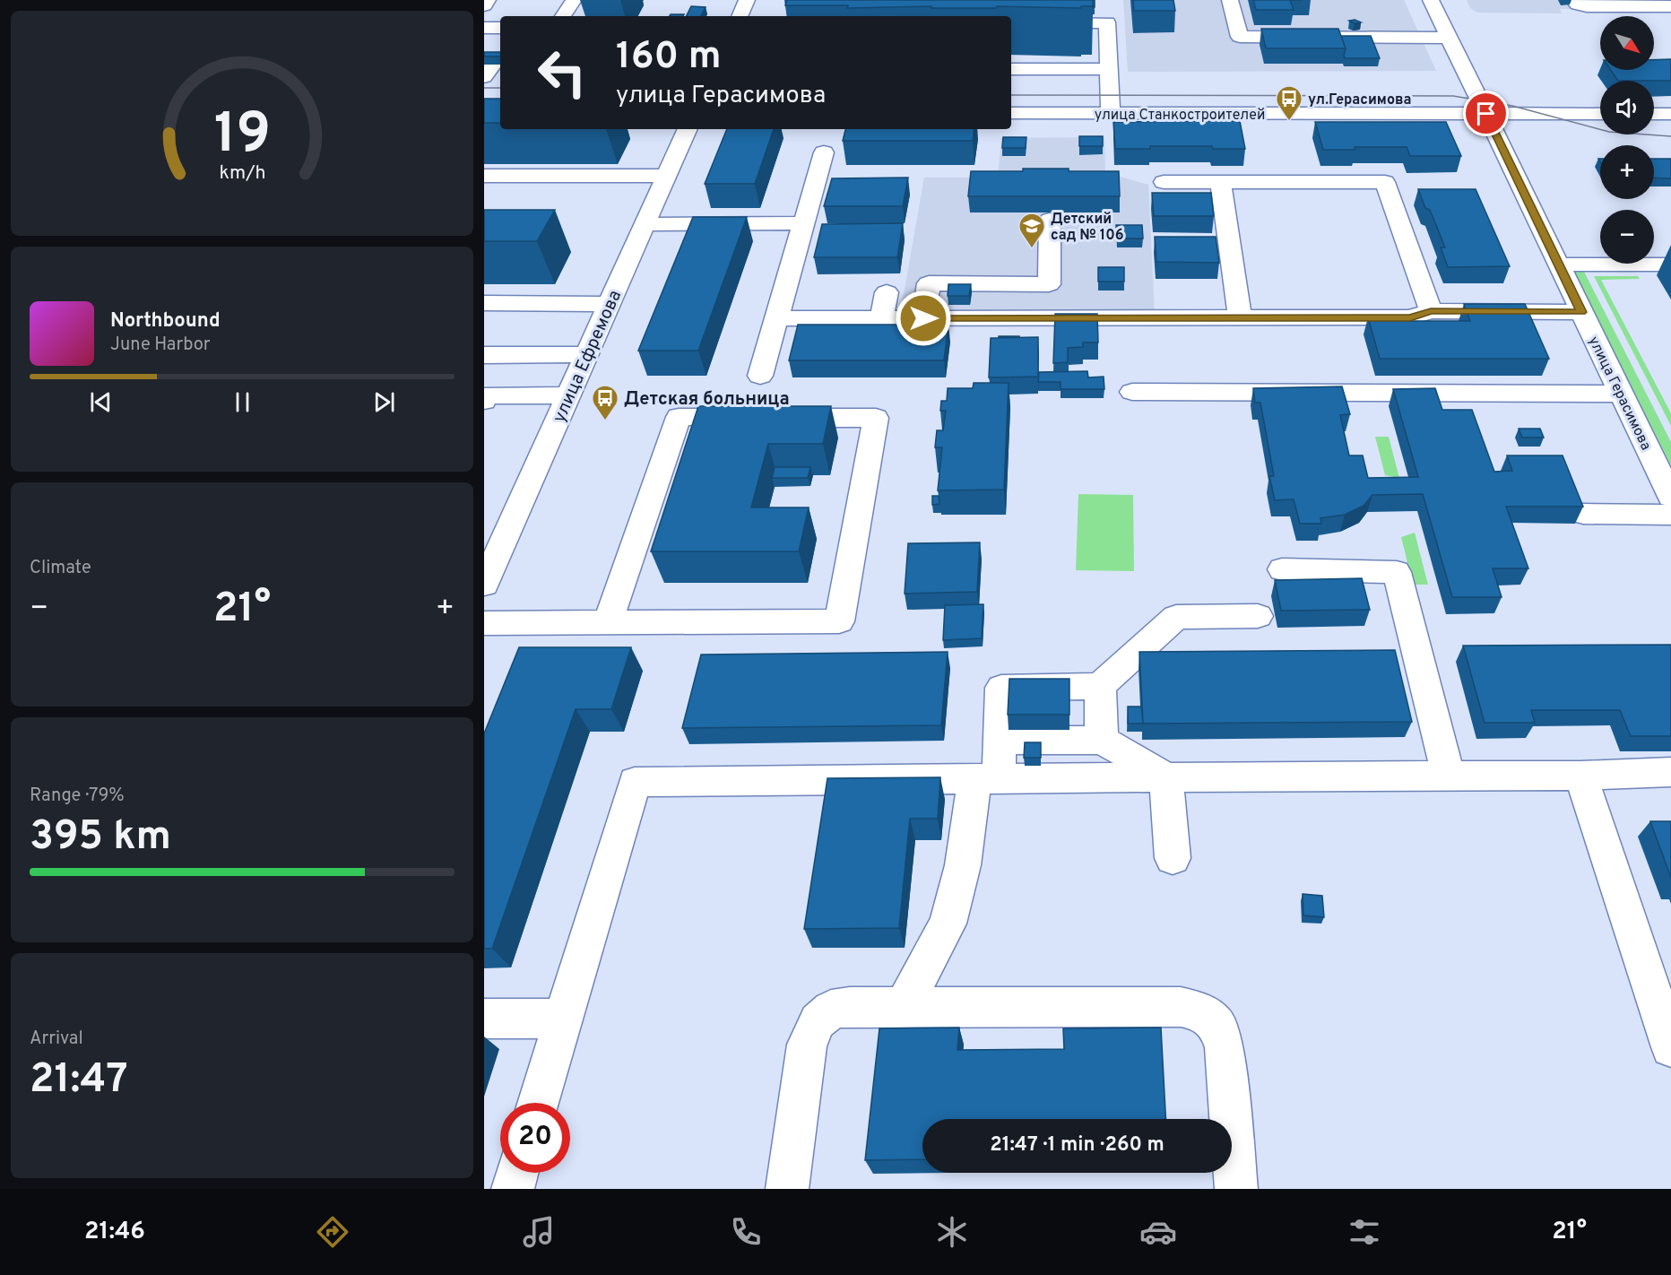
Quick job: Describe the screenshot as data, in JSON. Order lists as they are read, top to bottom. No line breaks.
{"streets":{"street":["улица Станкостроителей","улица Ефремова","улица Герасимова"]},"crossings":[["улица Станкостроителей","улица Герасимова"]],"places":{"bus stop":["ул.Герасимова","Детская больница"],"school or university":["Детский сад № 106"]},"north":"bottom right","page":{"map_buttons":["+","−"],"turn":["160 m","улица Герасимова"],"song":["Northbound","June Harbor"],"tile":["Climate",["Range · 79%","395 km"],["Arrival","21:47"]],"heat":["−","21°","+"],"limit":"20","trip":"21:47 · 1 min · 260 m","tabs":["21:46","21°"],"gauge":["19","km/h"]}}
